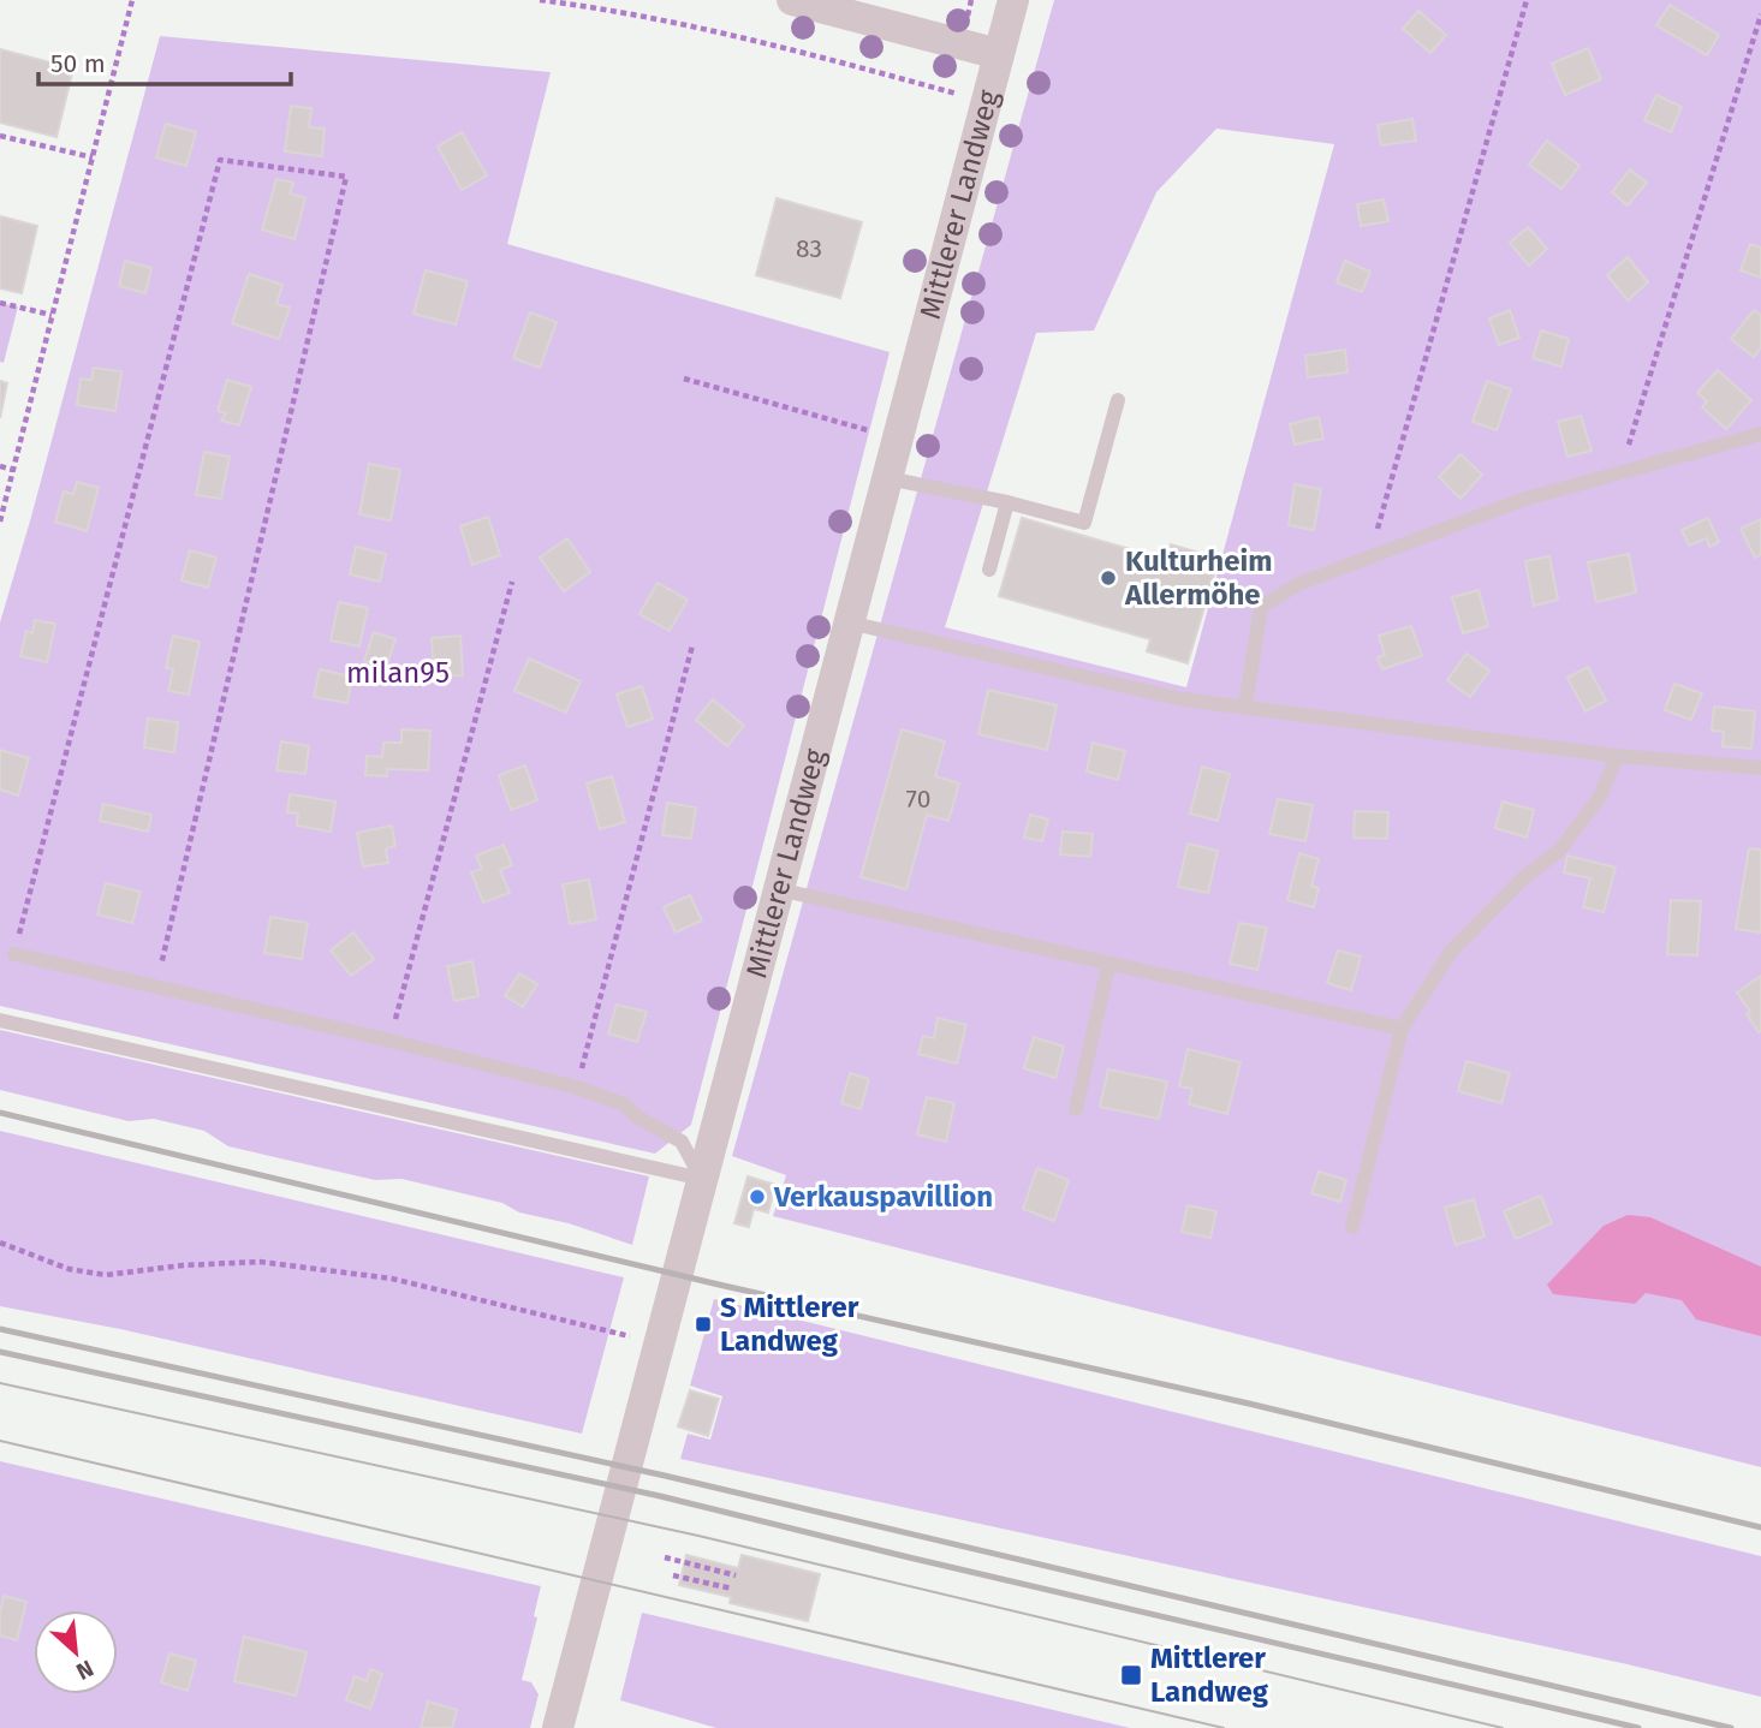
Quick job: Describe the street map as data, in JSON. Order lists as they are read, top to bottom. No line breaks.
{"streets":{"street":["Mittlerer Landweg"]},"parks":["milan95"],"places":{"other":["Kulturheim Allermöhe","Verkauspavillion"],"transit":["S Mittlerer Landweg","Mittlerer Landweg"]},"house_numbers":["83","70"],"scale_bar":"50 m","north":"bottom right"}
